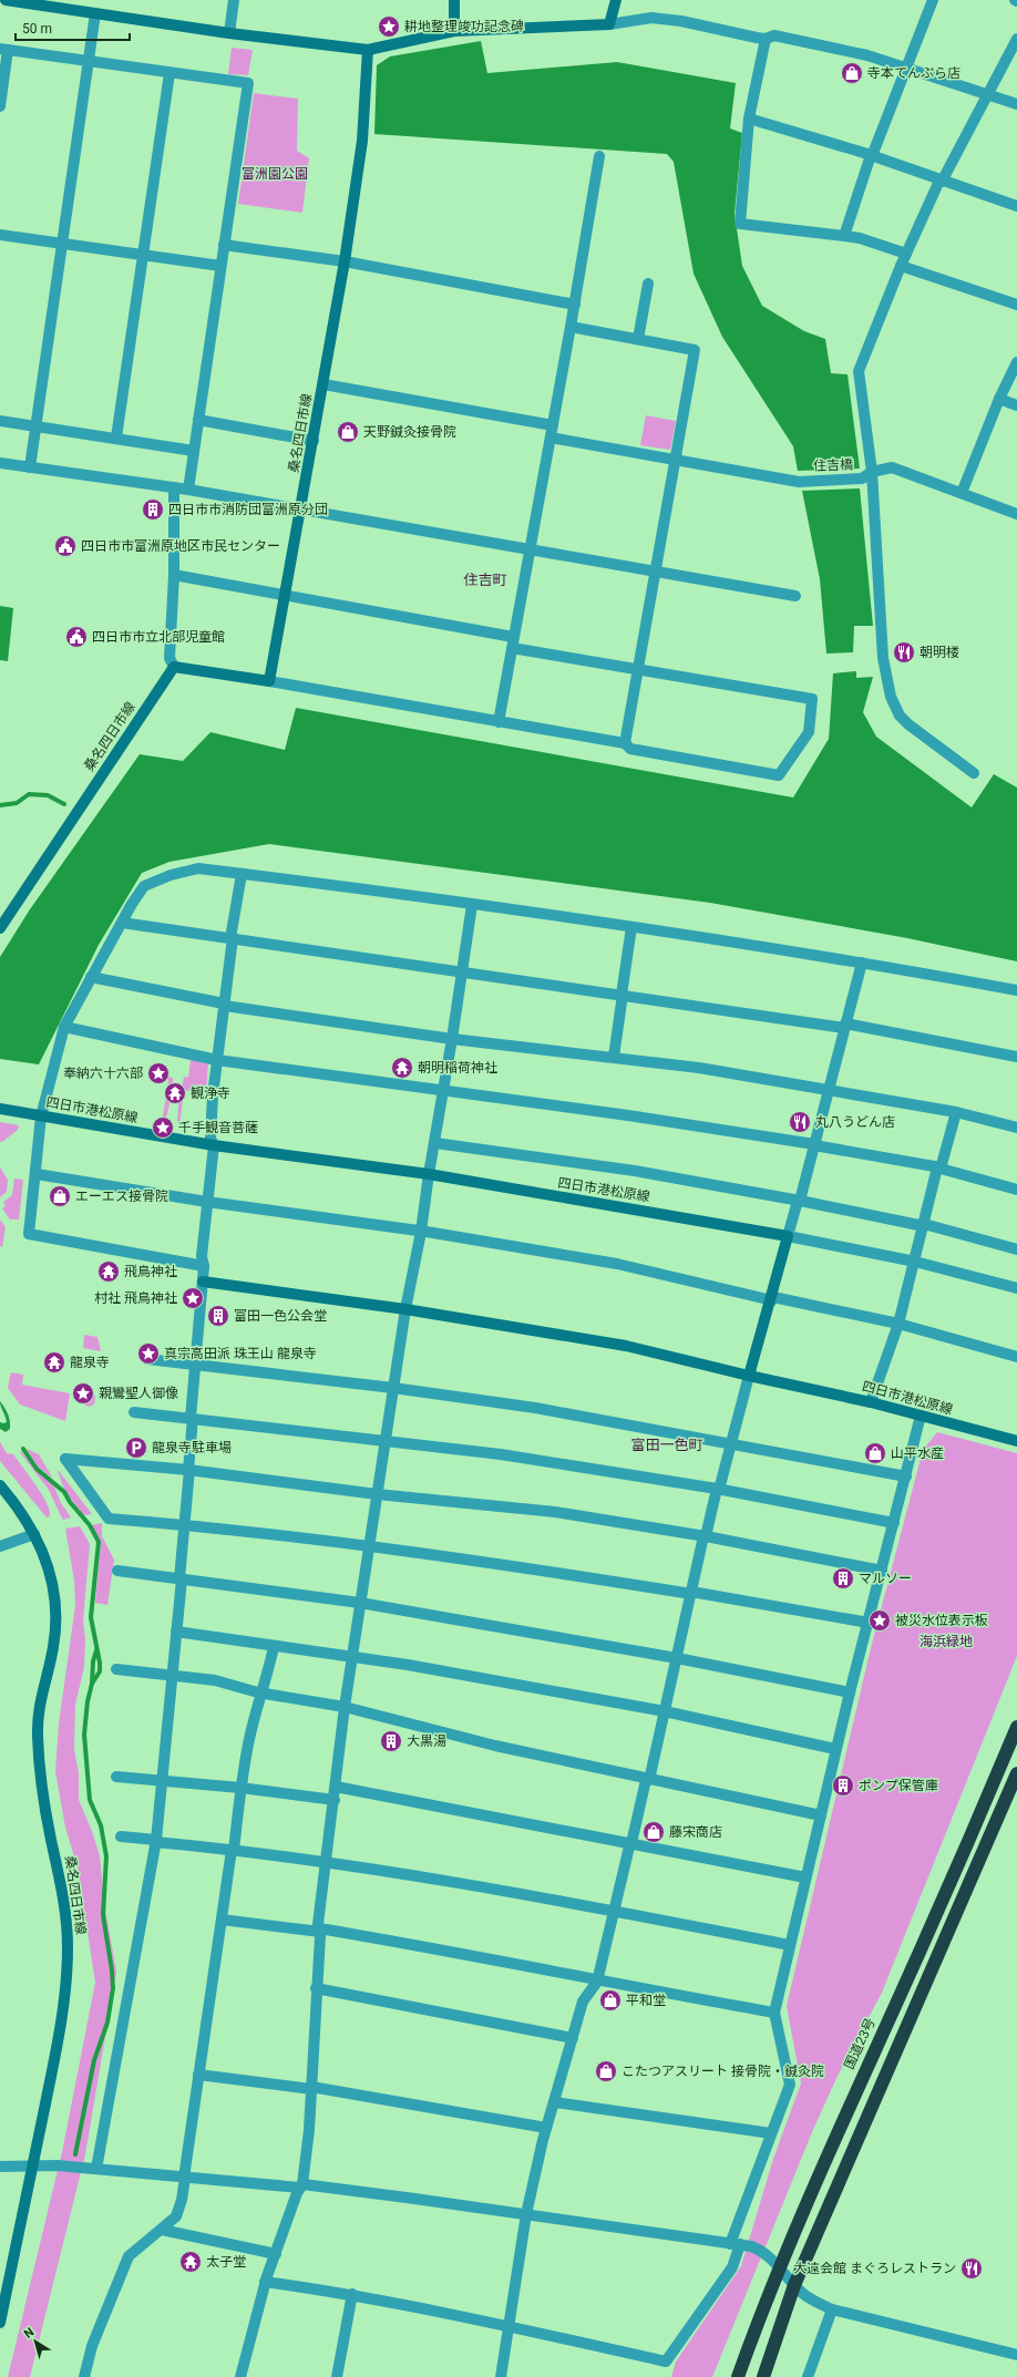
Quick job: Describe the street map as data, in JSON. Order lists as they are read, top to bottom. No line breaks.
{"streets":{"highway":["国道23号"],"main road":["桑名四日市線","四日市港松原線"],"street":["住吉橋"]},"districts":["住吉町","富田一色町"],"parks":["富洲園公園","海浜緑地"],"places":{"place":["耕地整理竣功記念碑","奉納六十六部","千手観音菩薩","村社 飛鳥神社","真宗高田派 珠王山 龍泉寺","親鸞聖人御像","被災水位表示板"],"shop":["寺本てんぷら店","天野鍼灸接骨院","エーエス接骨院","山平水産","藤宋商店","平和堂","こたつアスリート 接骨院・鍼灸院"],"building":["四日市市消防団富洲原分団","富田一色公会堂","マルソー","大黒湯","ポンプ保管庫"],"public building":["四日市市富洲原地区市民センター","四日市市立北部児童館"],"restaurant":["朝明楼","丸八うどん店","大遠会館 まぐろレストラン"],"temple":["朝明稲荷神社","観浄寺","飛鳥神社","龍泉寺","太子堂"],"parking":["龍泉寺駐車場"]},"scale_bar":"50 m","north":"top left"}
